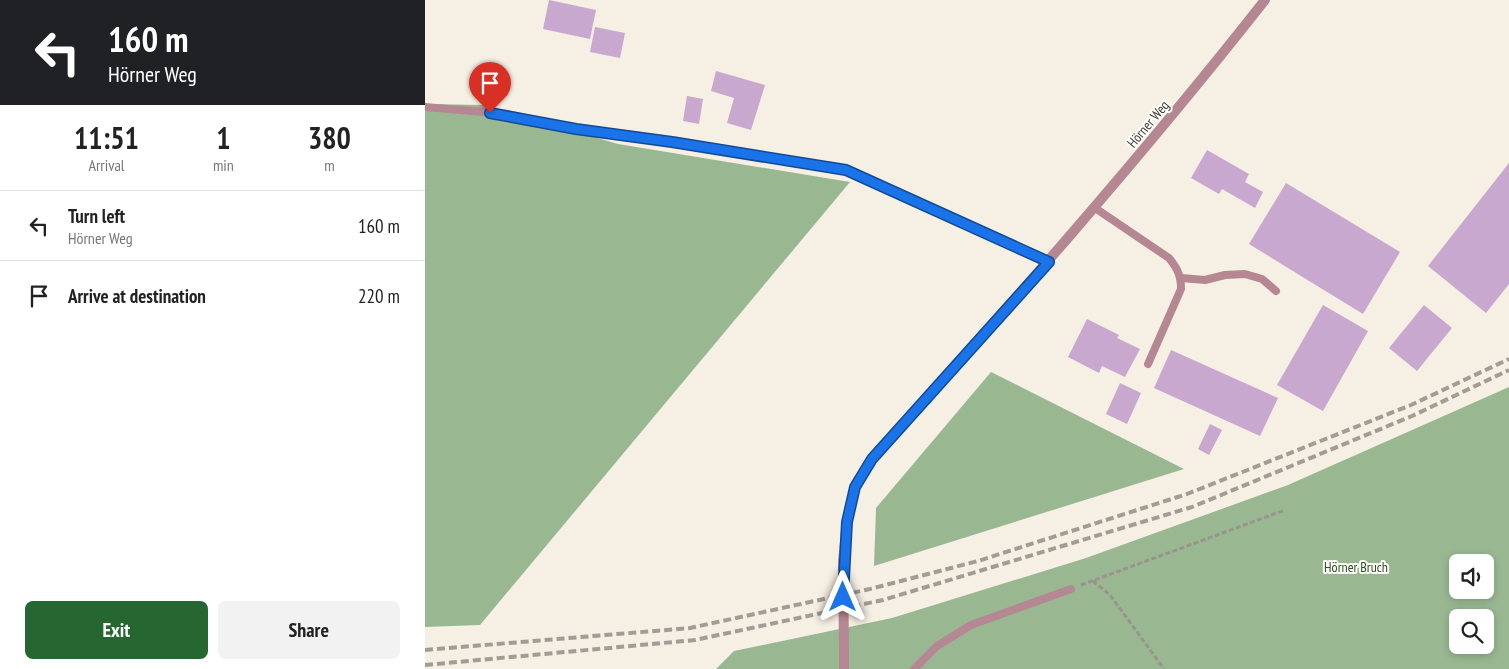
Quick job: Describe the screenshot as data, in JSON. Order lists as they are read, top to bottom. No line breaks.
{"streets":{"street":["Hörner Weg"]},"parks":["Hörner Bruch"],"page":{"turn":["160 m","Hörner Weg"],"eta":["11:51","Arrival","1","min","380","m"],"list":[{"name":"Turn left","note":"Hörner Weg","value":"160 m"},{"name":"Arrive at destination","value":"220 m"}],"buttons":["Exit","Share"]}}
